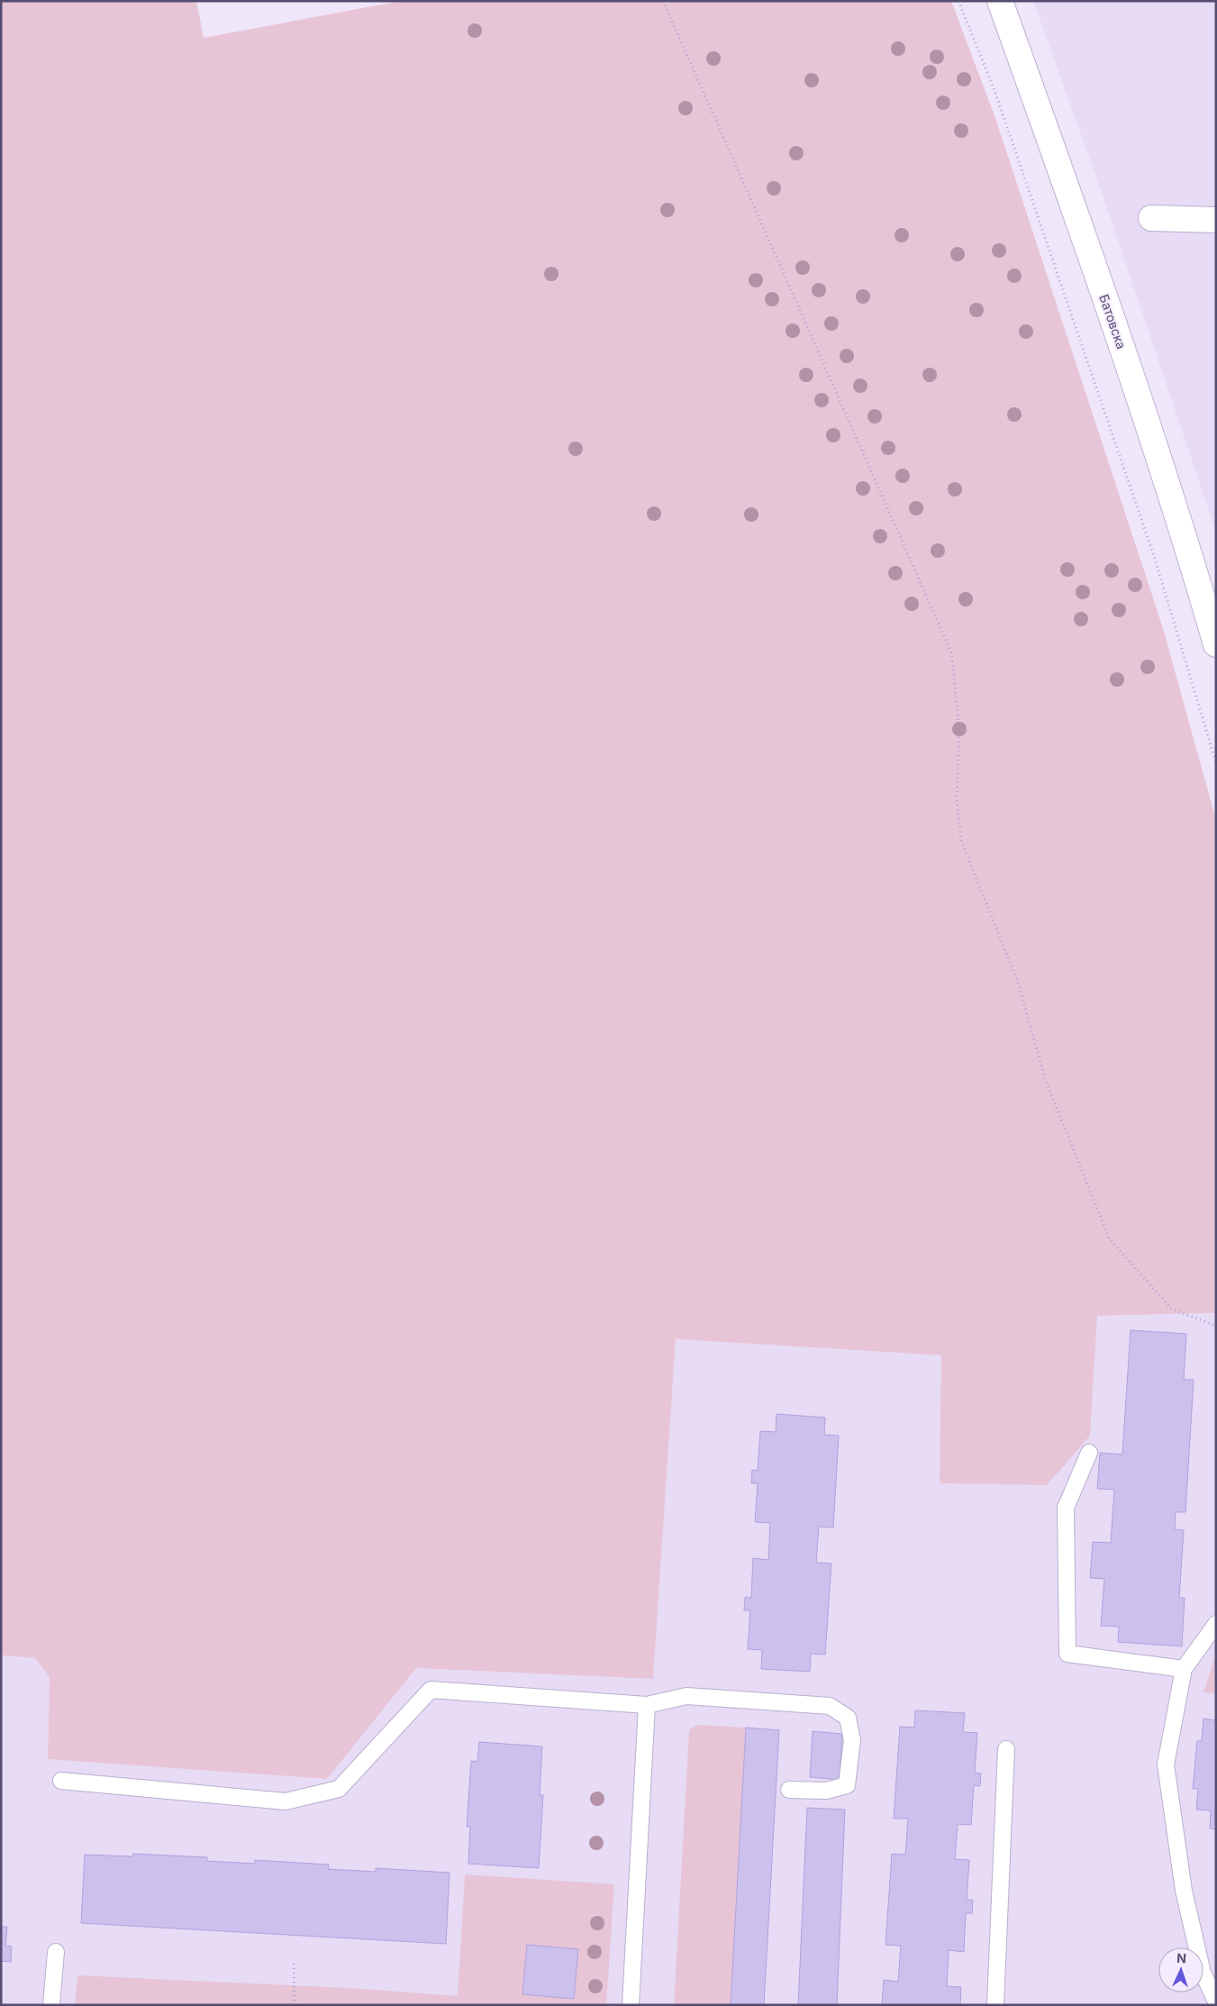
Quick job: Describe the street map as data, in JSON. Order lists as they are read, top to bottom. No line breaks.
{"streets":{"street":["Батовска"]},"north":"top"}
